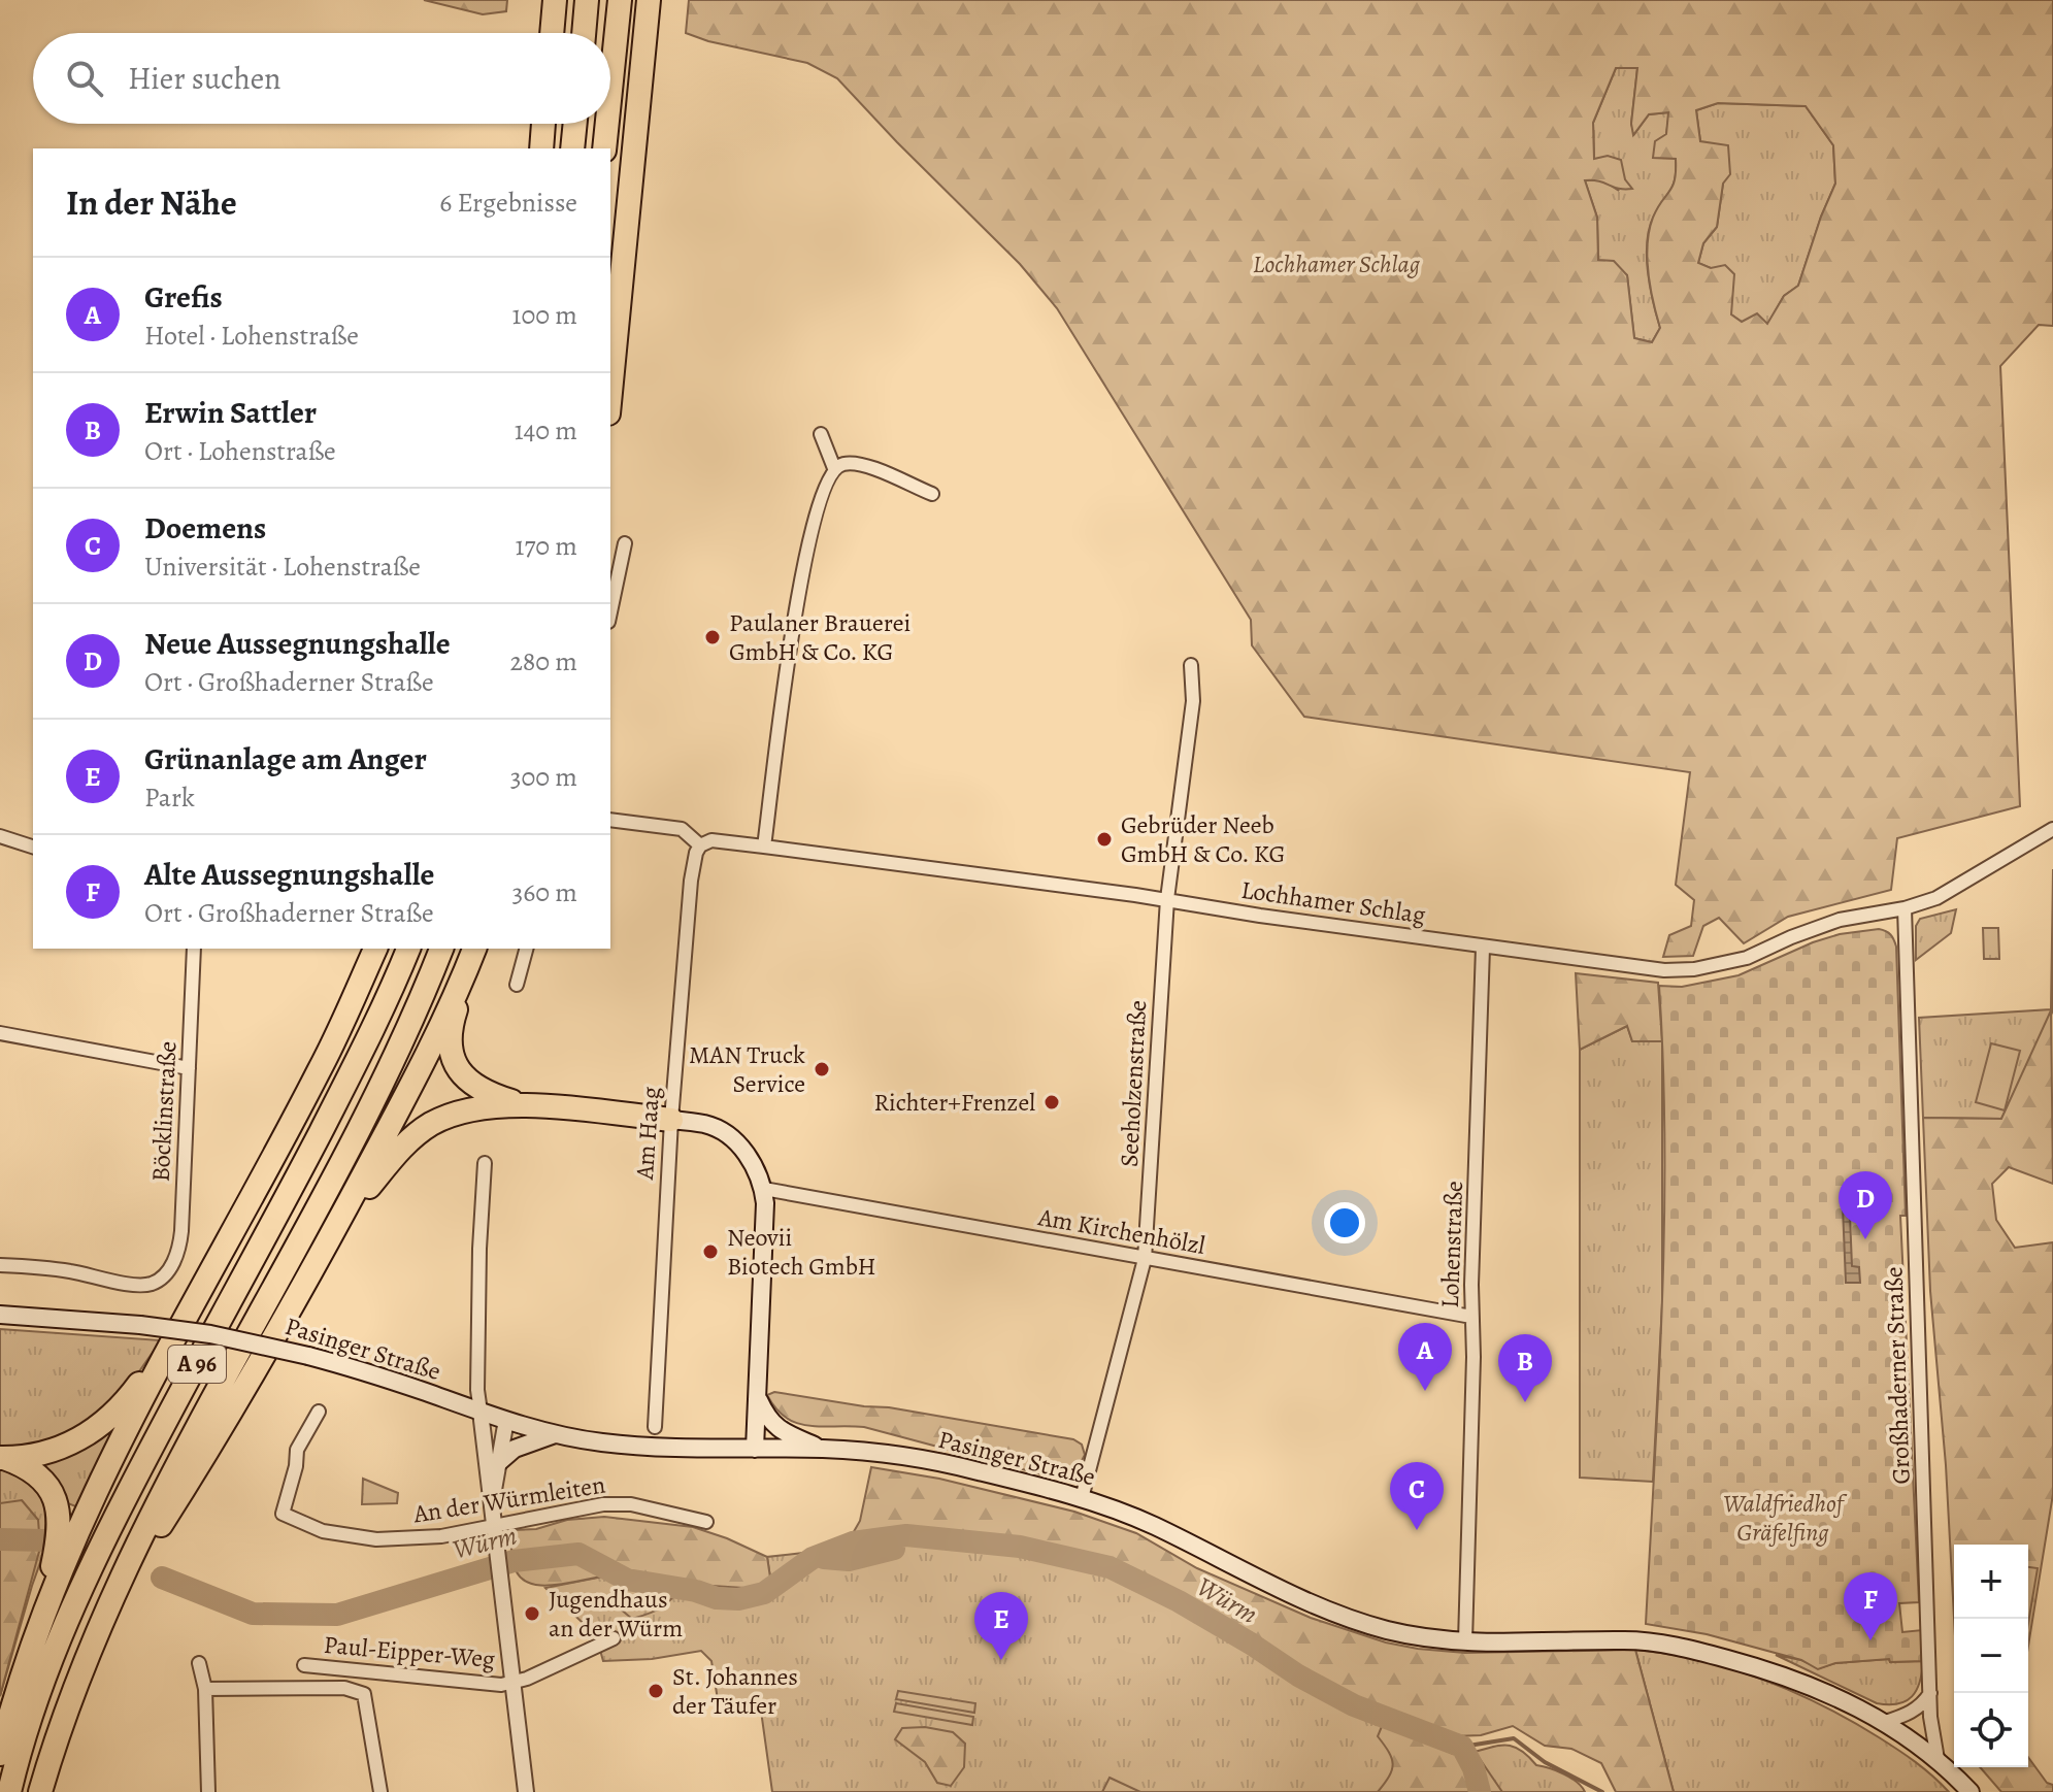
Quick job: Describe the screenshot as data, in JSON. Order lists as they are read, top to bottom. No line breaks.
{"streets":{"highway":["A 96"],"main road":["Pasinger Straße"],"street":["Lochhamer Schlag","Seeholzenstraße","Böcklinstraße","Am Haag","Am Kirchenhölzl","Lohenstraße","Großhaderner Straße","An der Würmleiten","Paul-Eipper-Weg"]},"crossings":[["Lochhamer Schlag","Seeholzenstraße"],["Lochhamer Schlag","Am Haag"],["Lochhamer Schlag","Lohenstraße"],["Lochhamer Schlag","Großhaderner Straße"],["Seeholzenstraße","Am Kirchenhölzl"],["Seeholzenstraße","Pasinger Straße"],["Am Kirchenhölzl","Lohenstraße"],["Lohenstraße","Pasinger Straße"],["Pasinger Straße","Großhaderner Straße"]],"water":["Würm"],"parks":["Lochhamer Schlag","Waldfriedhof Gräfelfing"],"places":["Paulaner Brauerei GmbH & Co. KG","Gebrüder Neeb GmbH & Co. KG","MAN Truck Service","Richter+Frenzel","Neovii Biotech GmbH","Jugendhaus an der Würm","St. Johannes der Täufer"],"page":{"search":"Hier suchen","heading":["In der Nähe","6 Ergebnisse"],"list":[{"mark":"A","name":"Grefis","note":"Hotel · Lohenstraße","value":"100 m"},{"mark":"B","name":"Erwin Sattler","note":"Ort · Lohenstraße","value":"140 m"},{"mark":"C","name":"Doemens","note":"Universität · Lohenstraße","value":"170 m"},{"mark":"D","name":"Neue Aussegnungshalle","note":"Ort · Großhaderner Straße","value":"280 m"},{"mark":"E","name":"Grünanlage am Anger","note":"Park","value":"300 m"},{"mark":"F","name":"Alte Aussegnungshalle","note":"Ort · Großhaderner Straße","value":"360 m"}],"pins":["D","A","B","C","F","E"],"map_buttons":["+","−"]}}
